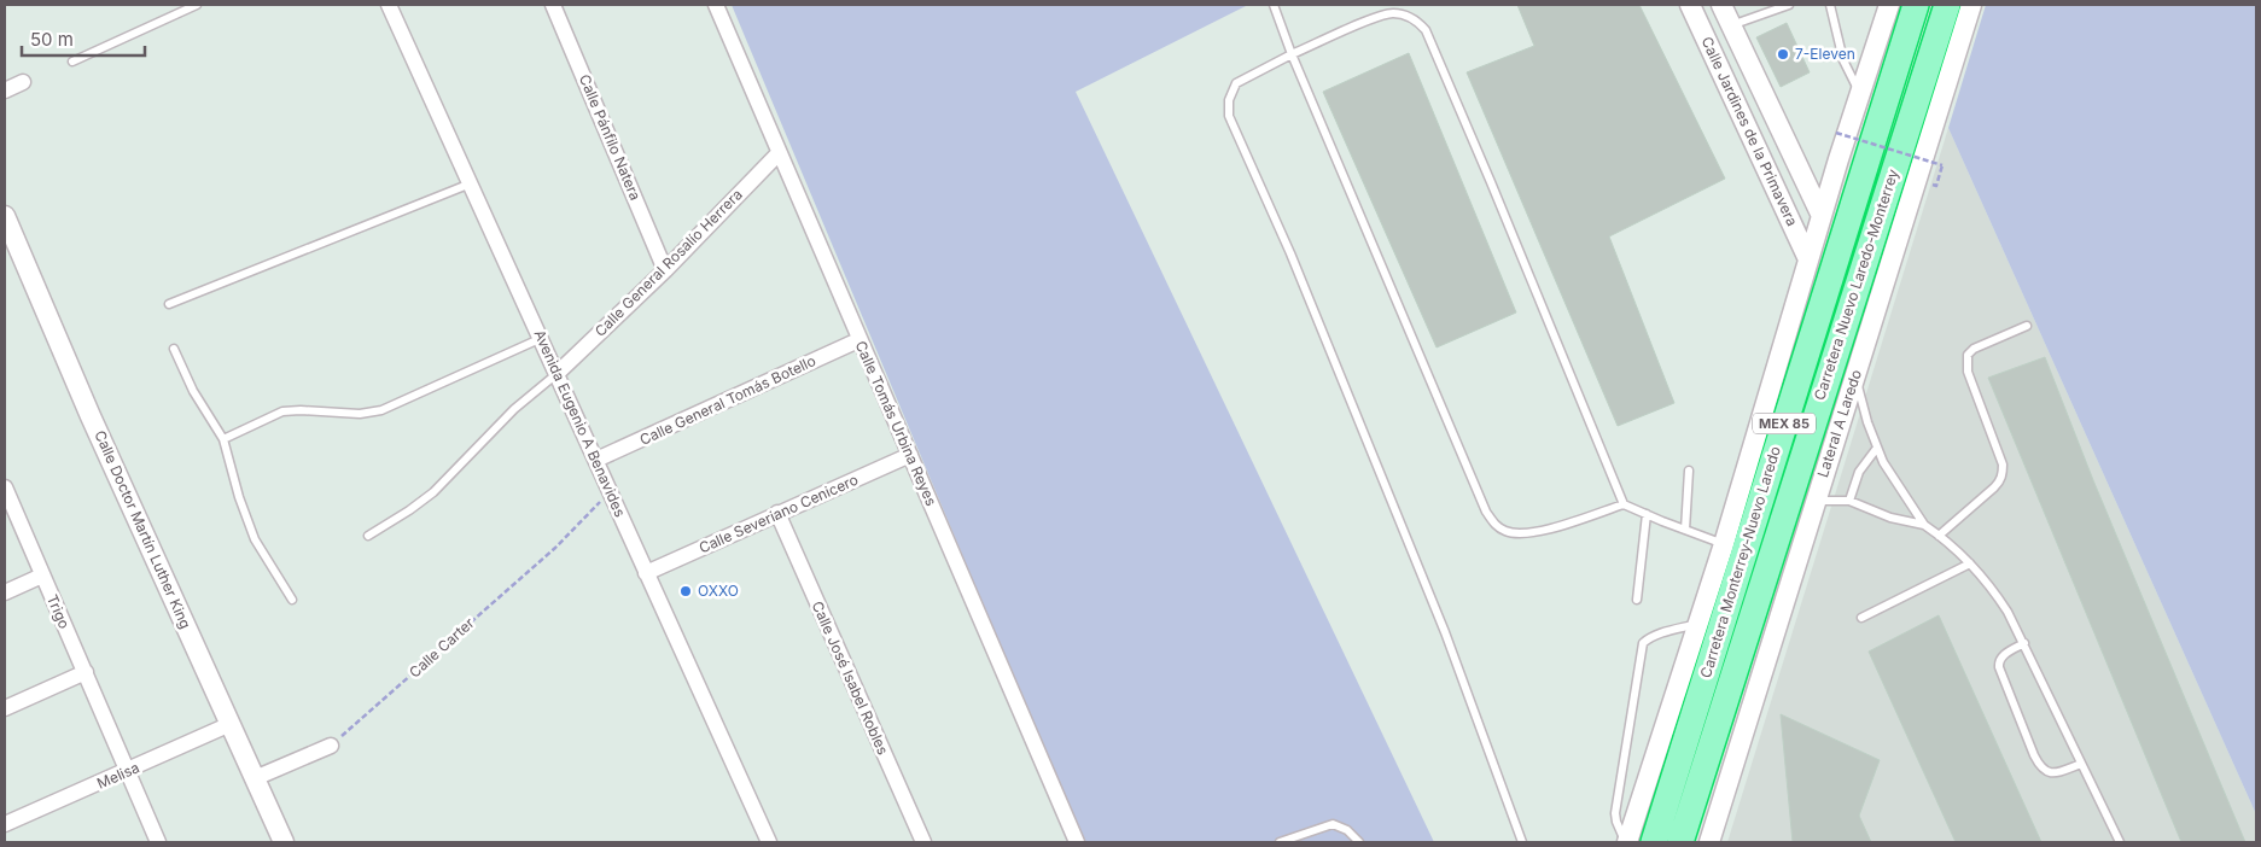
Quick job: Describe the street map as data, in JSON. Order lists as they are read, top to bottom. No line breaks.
{"streets":{"highway":["Carretera Nuevo Laredo-Monterrey","MEX 85","Carretera Monterrey-Nuevo Laredo"],"street":["Calle Jardines de la Primavera","Calle Pánfilo Natera","Calle General Rosalío Herrera","Calle General Tomás Botello","Avenida Eugenio A Benavides","Calle Tomás Urbina Reyes","Lateral A Laredo","Calle Severiano Cenicero","Calle Doctor Martín Luther King","Trigo","Calle José Isabel Robles","Melisa"],"path":["Calle Carter"]},"crossings":[["Calle Pánfilo Natera","Calle General Rosalío Herrera"],["Calle General Rosalío Herrera","Avenida Eugenio A Benavides"],["Calle General Rosalío Herrera","Calle Tomás Urbina Reyes"],["Calle General Tomás Botello","Avenida Eugenio A Benavides"],["Calle General Tomás Botello","Calle Tomás Urbina Reyes"],["Avenida Eugenio A Benavides","Calle Severiano Cenicero"],["Avenida Eugenio A Benavides","Calle Carter"],["Calle Tomás Urbina Reyes","Calle Severiano Cenicero"],["Calle Severiano Cenicero","Calle José Isabel Robles"],["Calle Doctor Martín Luther King","Melisa"],["Trigo","Melisa"]],"places":["7-Eleven","OXXO"],"scale_bar":"50 m"}
